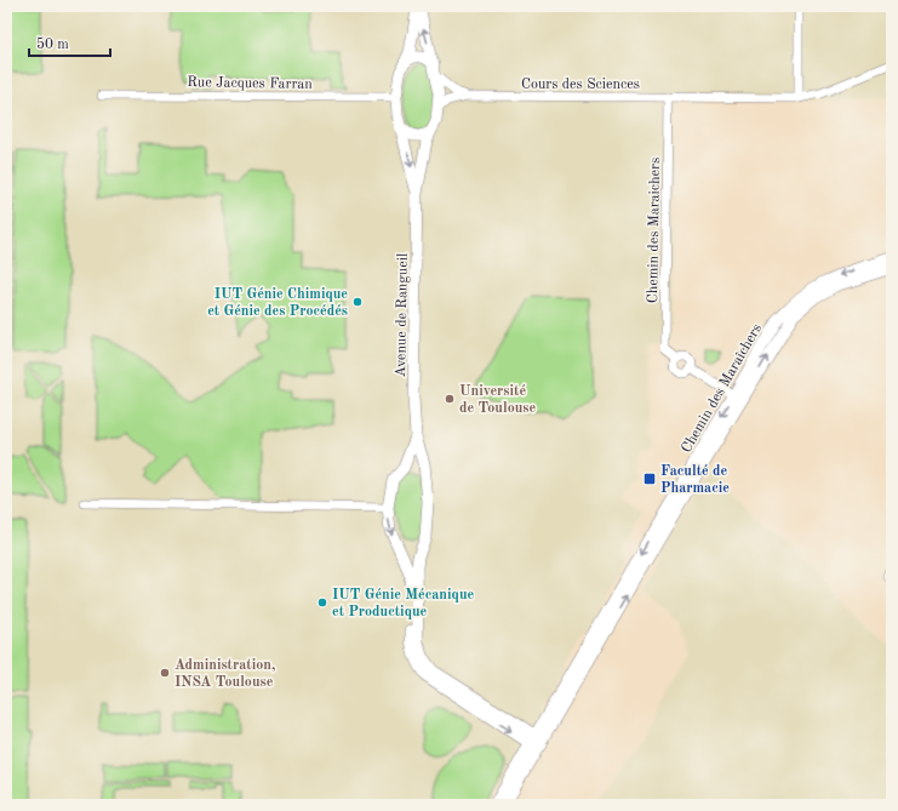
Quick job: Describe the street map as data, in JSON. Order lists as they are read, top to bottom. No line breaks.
{"streets":{"street":["Rue Jacques Farran","Cours des Sciences","Chemin des Maraichers","Avenue de Rangueil","Chemin des Maraîchers"]},"crossings":[["Rue Jacques Farran","Avenue de Rangueil"],["Cours des Sciences","Chemin des Maraichers"],["Cours des Sciences","Avenue de Rangueil"],["Chemin des Maraichers","Chemin des Maraîchers"],["Avenue de Rangueil","Chemin des Maraîchers"]],"places":{"other":["IUT Génie Chimique et Génie des Procédés","Université de Toulouse","IUT Génie Mécanique et Productique","Administration, INSA Toulouse"],"transit":["Faculté de Pharmacie"]},"scale_bar":"50 m"}
